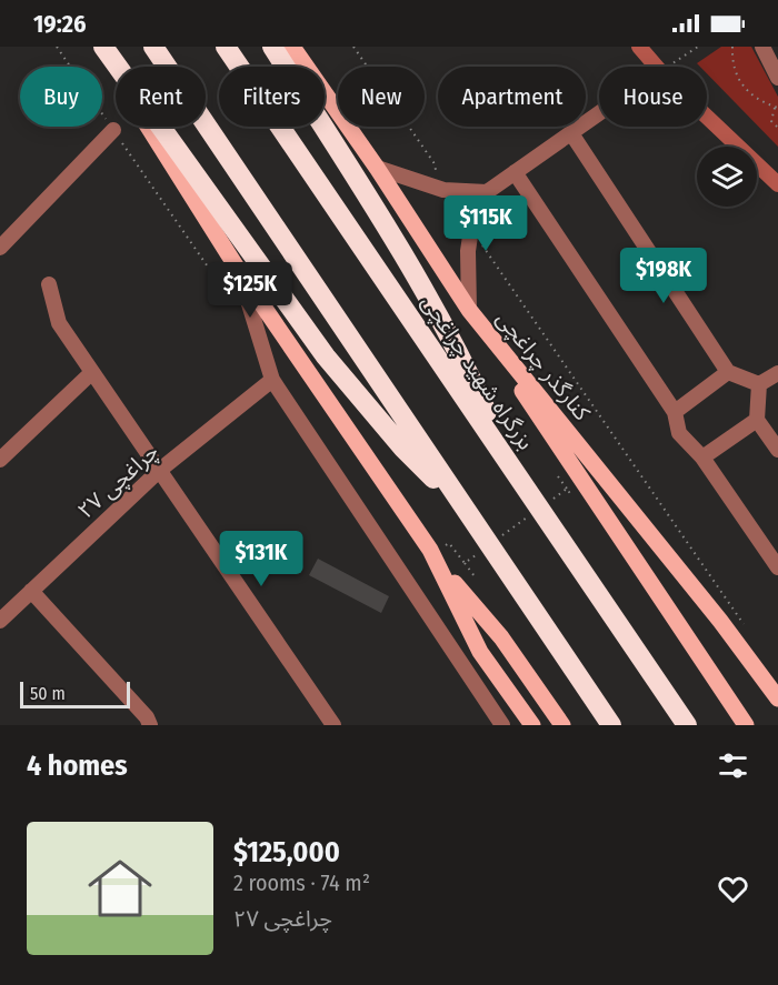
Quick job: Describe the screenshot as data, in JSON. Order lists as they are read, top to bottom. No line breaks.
{"streets":{"highway":["بزرگراه شهید چراغچی"],"main road":["کنارگذر چراغچی"],"street":["چراغچی ۲۷"]},"scale_bar":"50 m","page":{"status":"19:26","chip":["Buy","Rent","Filters","New","Apartment","House"],"price":["$115K","$198K","$125K","$131K"],"scale":"50 m","heading":"4 homes","list":[{"name":"$125,000","note":"2 rooms · 74 m² · چراغچی ۲۷"}]}}
